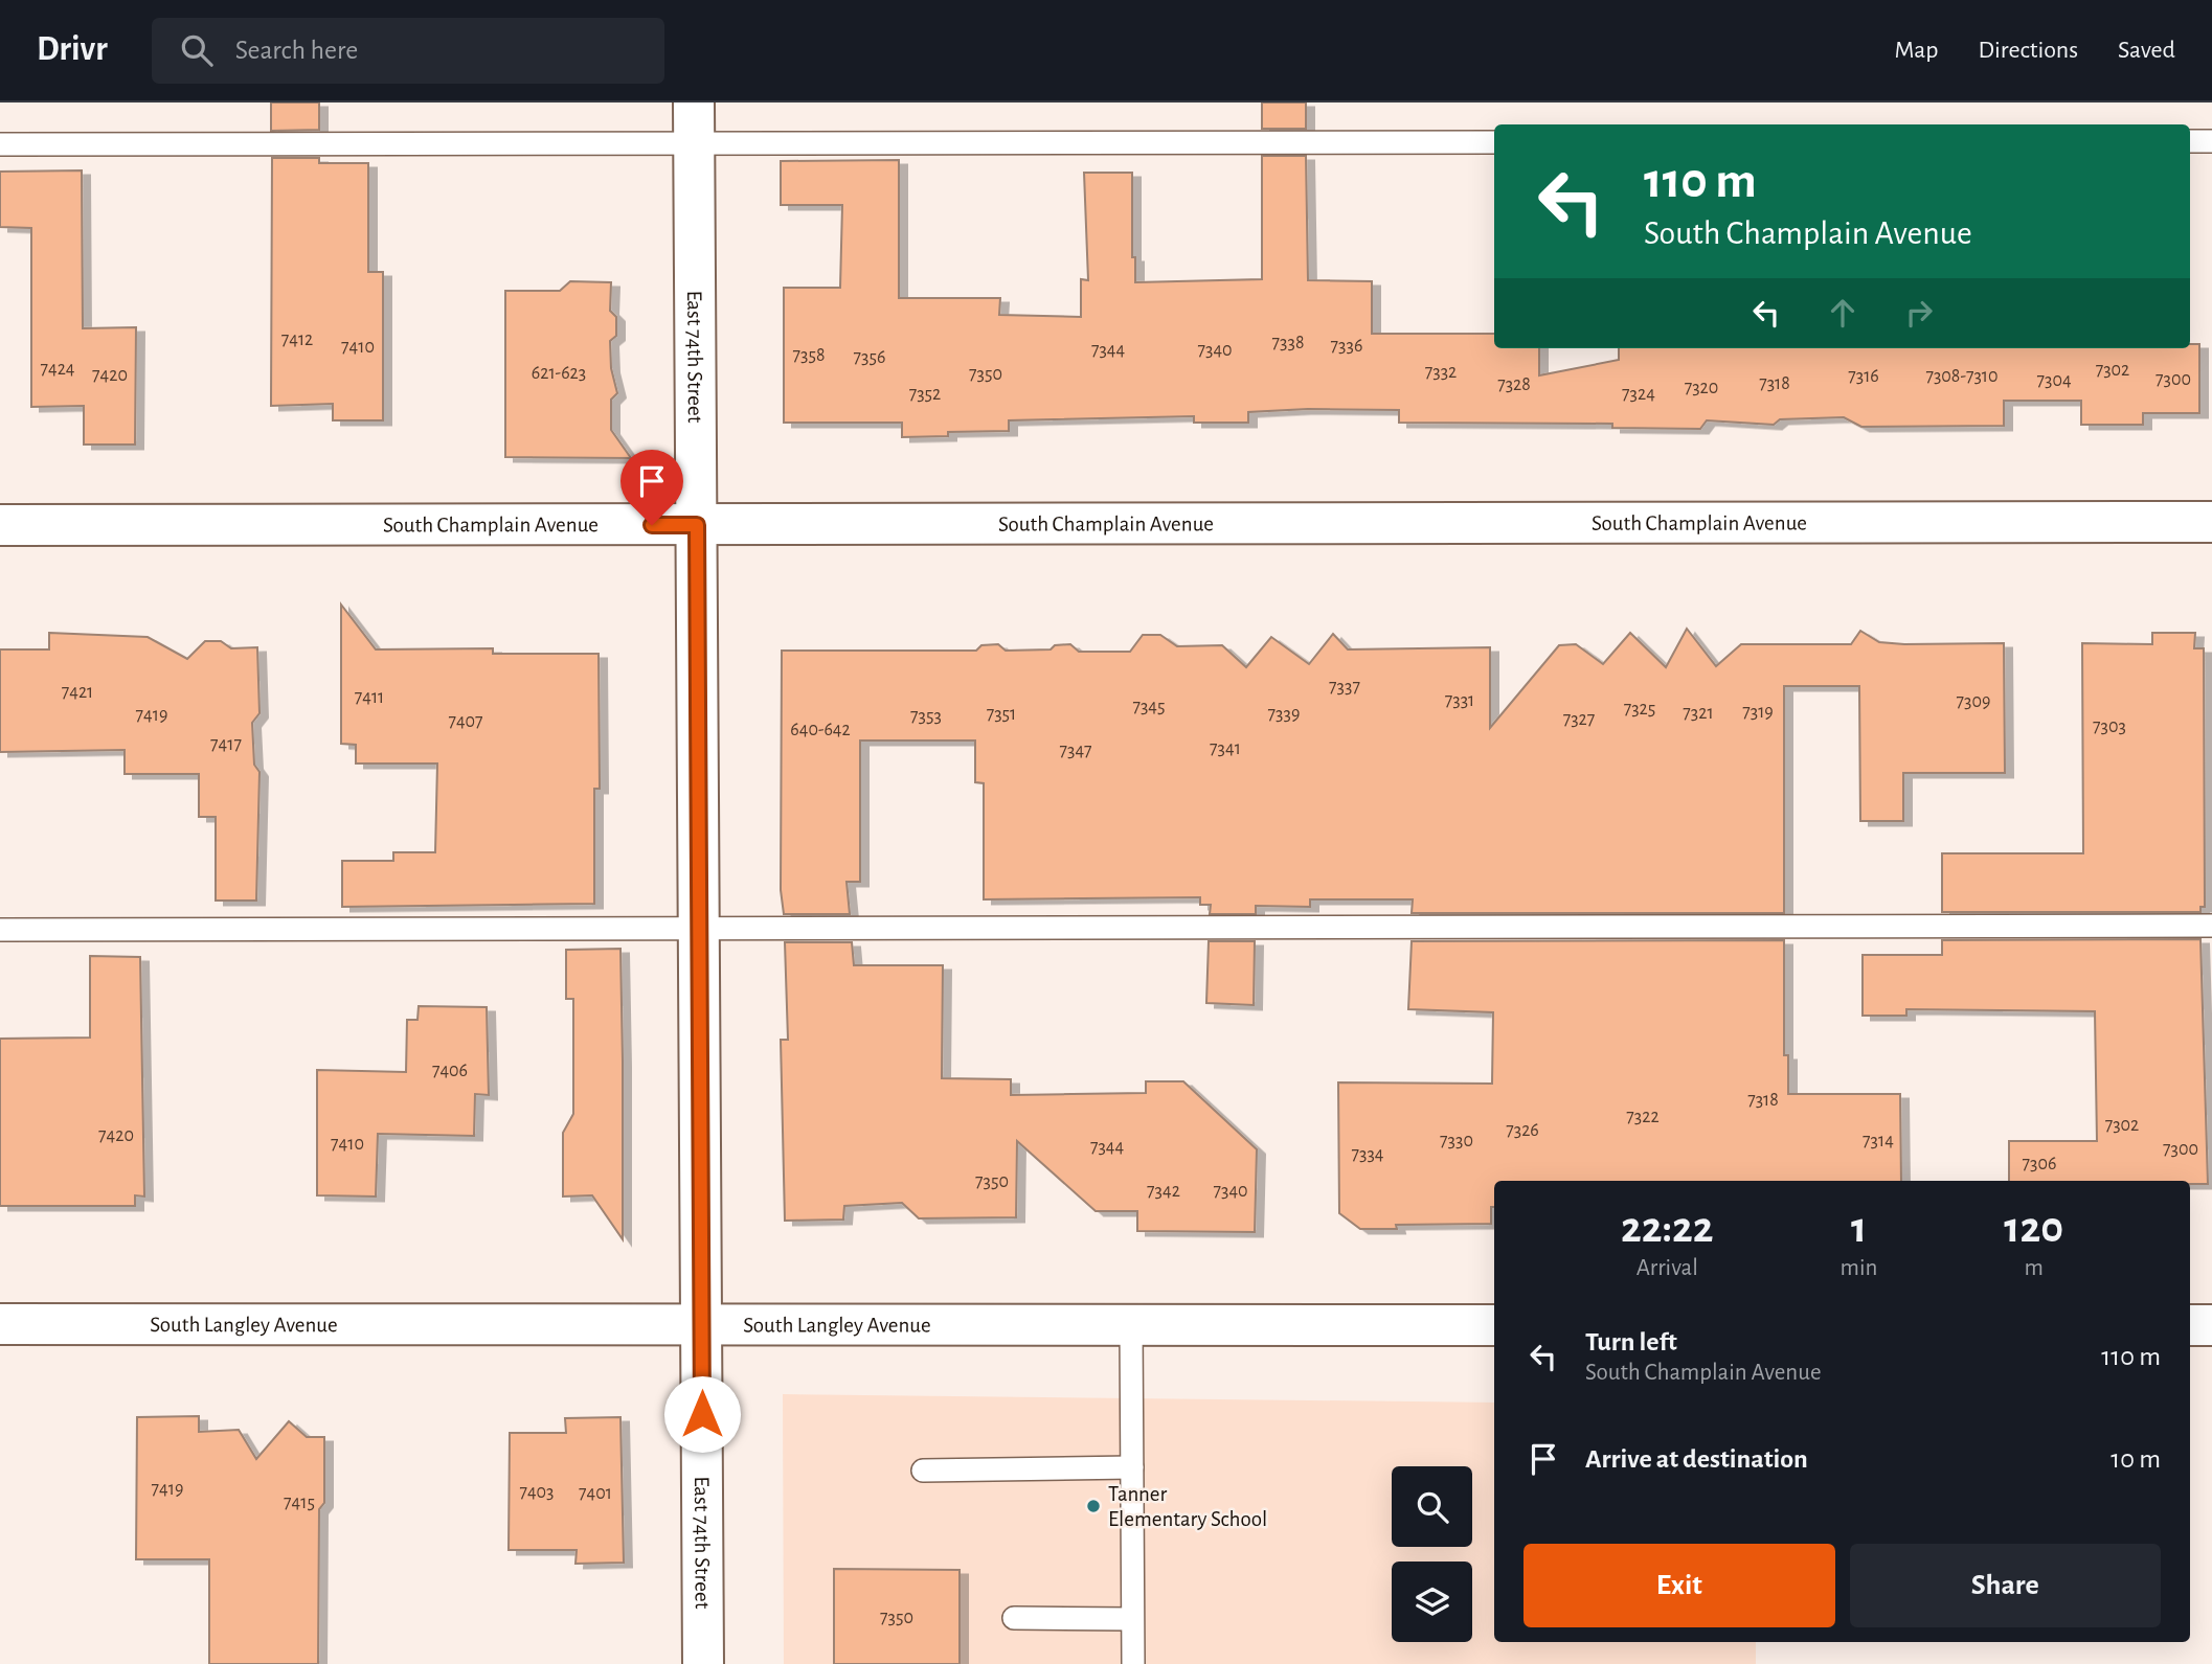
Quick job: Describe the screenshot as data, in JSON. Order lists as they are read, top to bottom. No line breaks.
{"streets":{"street":["East 74th Street","South Champlain Avenue","South Langley Avenue"]},"crossings":[["East 74th Street","South Champlain Avenue"],["East 74th Street","South Langley Avenue"]],"places":["Tanner Elementary School"],"house_numbers":["7412","7338","7336","7410","7344","7340","7358","7356","7424","7302","7332","621-623","7350","7420","7316","7308-7310","7300","7304","7318","7328","7320","7352","7324","7337","7421","7411","7331","7309","7345","7325","7319","7321","7351","7339","7419","7353","7327","7407","7303","640-642","7417","7341","7347","7406","7318","7322","7302","7326","7420","7330","7314","7410","7344","7300","7334","7306","7350","7342","7340","7419","7403","7401","7415","7350"],"page":{"header":"Drivr","search":"Search here","nav":["Map","Directions","Saved"],"turn":["110 m","South Champlain Avenue"],"eta":["22:22","Arrival","1","min","120","m"],"list":[{"name":"Turn left","note":"South Champlain Avenue","value":"110 m"},{"name":"Arrive at destination","value":"10 m"}],"buttons":["Exit","Share"]}}
